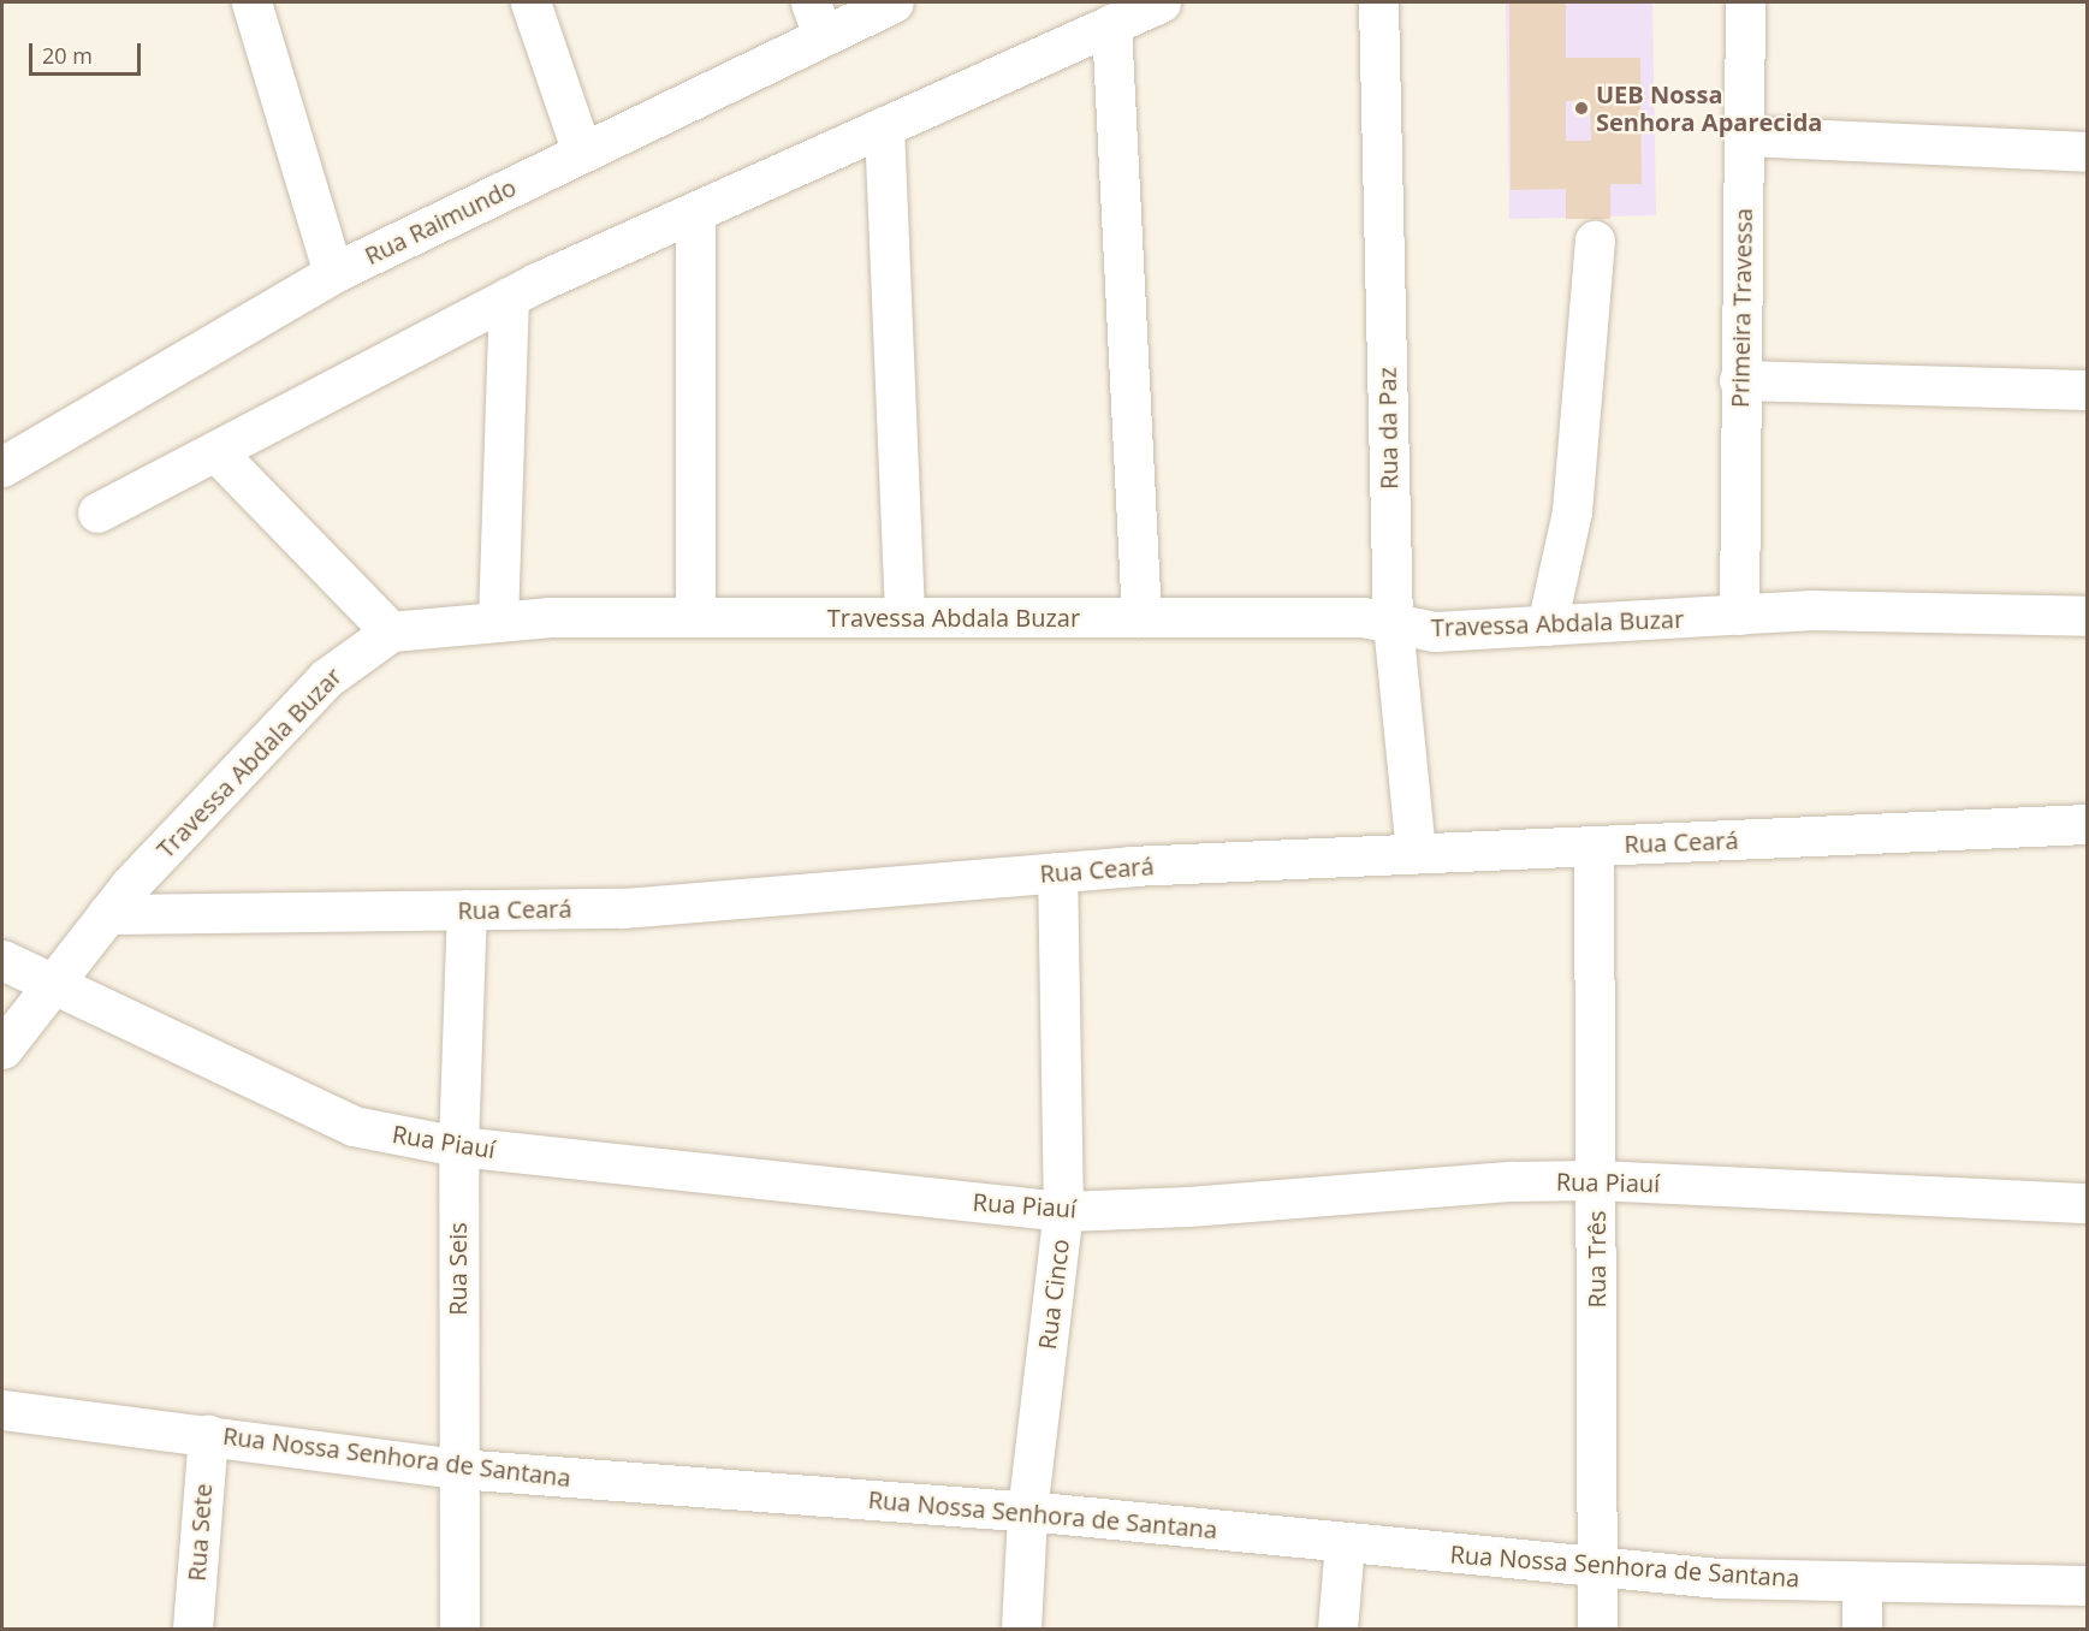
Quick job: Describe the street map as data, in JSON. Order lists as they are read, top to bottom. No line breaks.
{"streets":{"street":["Rua Raimundo","Primeira Travessa","Rua da Paz","Travessa Abdala Buzar","Rua Ceará","Rua Piauí","Rua Três","Rua Seis","Rua Cinco","Rua Nossa Senhora de Santana","Rua Sete"]},"crossings":[["Primeira Travessa","Travessa Abdala Buzar"],["Rua da Paz","Travessa Abdala Buzar"],["Rua da Paz","Rua Ceará"],["Travessa Abdala Buzar","Rua Ceará"],["Travessa Abdala Buzar","Rua Piauí"],["Rua Ceará","Rua Três"],["Rua Ceará","Rua Seis"],["Rua Ceará","Rua Cinco"],["Rua Piauí","Rua Três"],["Rua Piauí","Rua Seis"],["Rua Piauí","Rua Cinco"],["Rua Três","Rua Nossa Senhora de Santana"],["Rua Seis","Rua Nossa Senhora de Santana"],["Rua Cinco","Rua Nossa Senhora de Santana"],["Rua Nossa Senhora de Santana","Rua Sete"]],"places":["UEB Nossa Senhora Aparecida"],"scale_bar":"20 m"}
